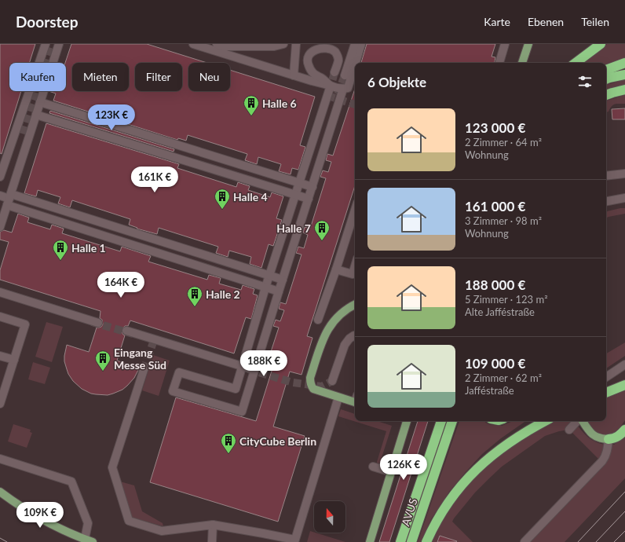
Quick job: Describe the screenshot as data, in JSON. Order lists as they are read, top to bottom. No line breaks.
{"streets":{"highway":["AVUS"]},"places":{"building":["Halle 6","Halle 4","Halle 7","Halle 1","Halle 2","Eingang Messe Süd","CityCube Berlin"]},"north":"top","page":{"header":"Doorstep","nav":["Karte","Ebenen","Teilen"],"chip":["Kaufen","Mieten","Filter","Neu"],"heading":"6 Objekte","list":[{"name":"123 000 €","note":"2 Zimmer · 64 m² · Wohnung"},{"name":"161 000 €","note":"3 Zimmer · 98 m² · Wohnung"},{"name":"188 000 €","note":"5 Zimmer · 123 m² · Alte Jafféstraße"},{"name":"109 000 €","note":"2 Zimmer · 62 m² · Jafféstraße"}],"price":["123K €","161K €","164K €","188K €","126K €","109K €"]}}
